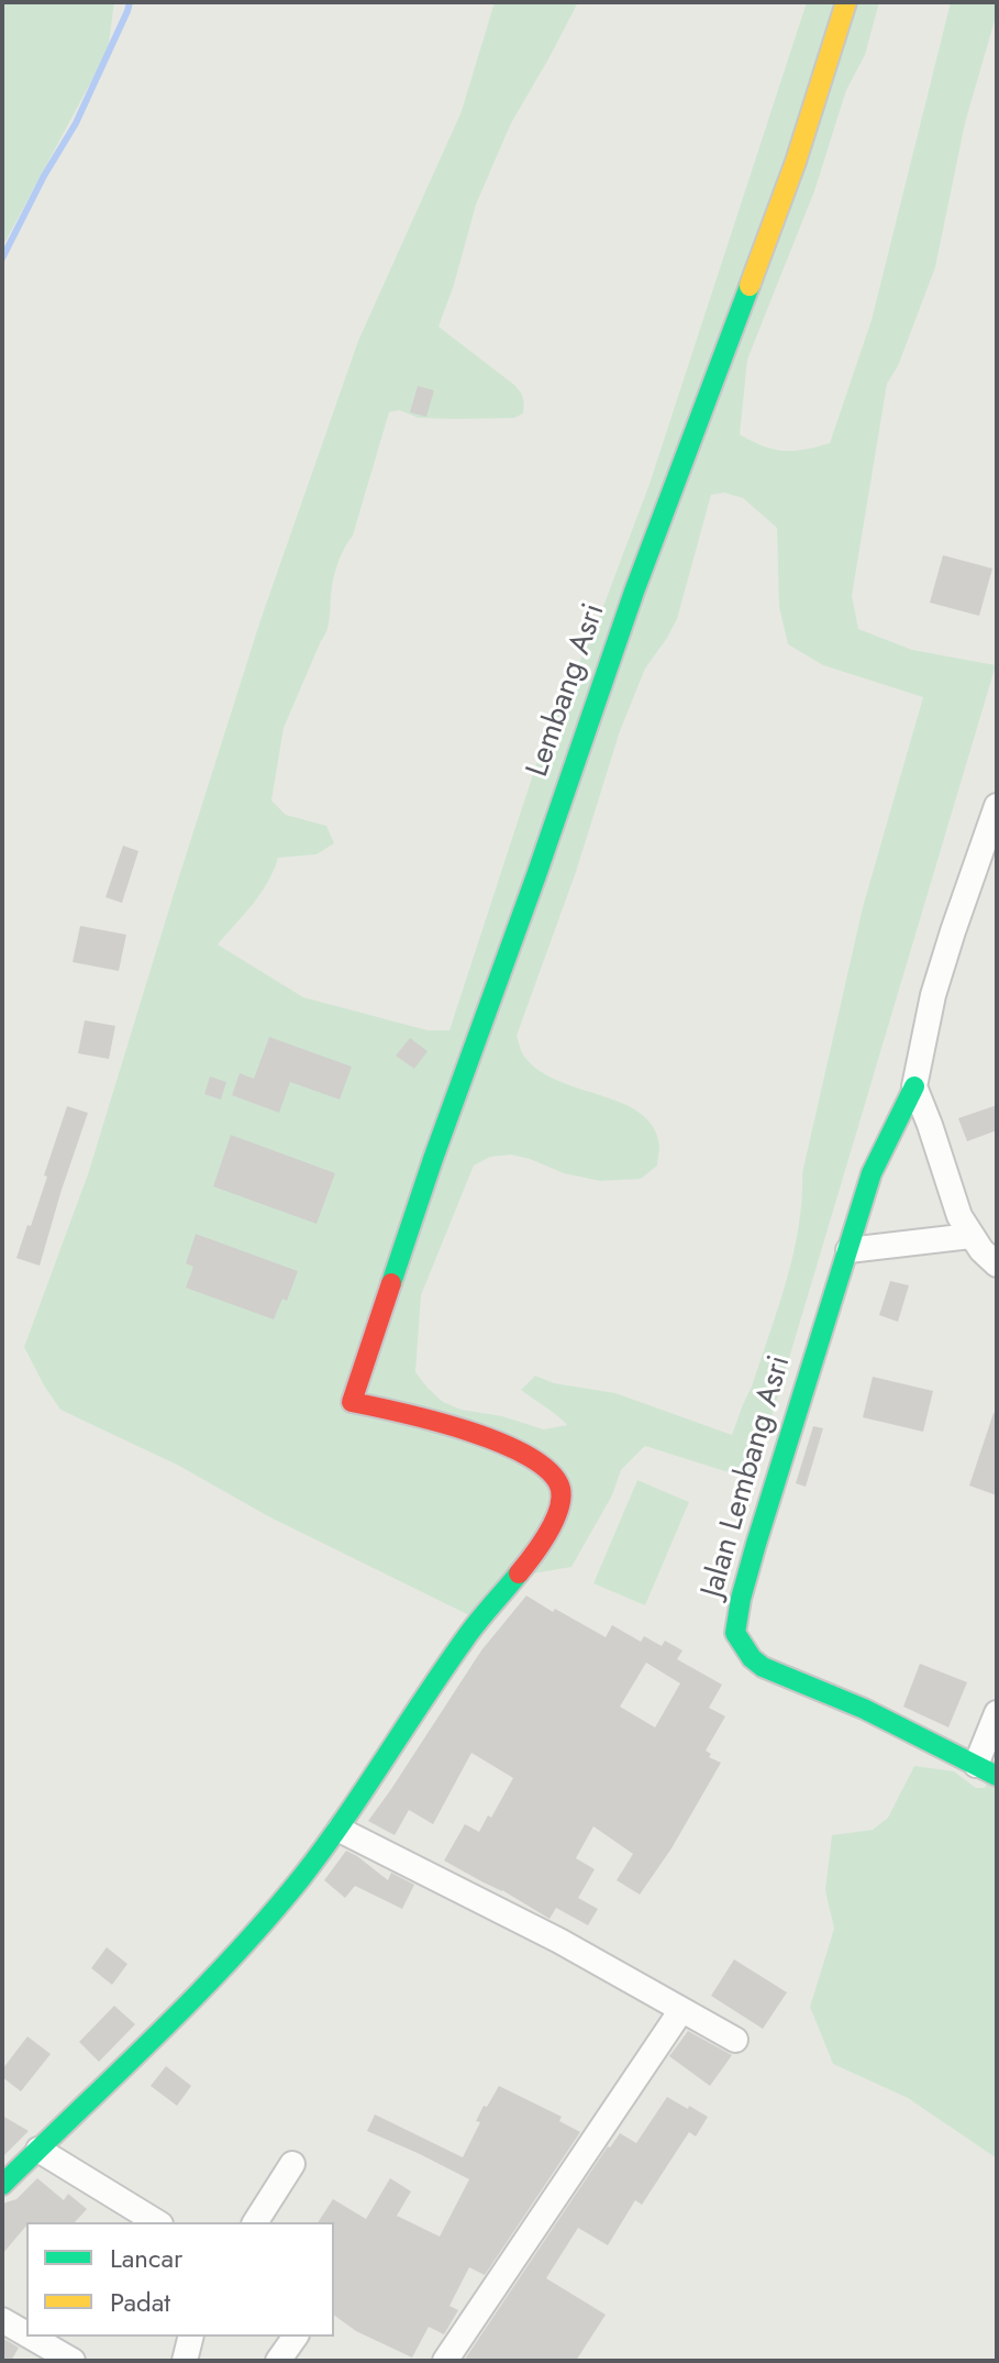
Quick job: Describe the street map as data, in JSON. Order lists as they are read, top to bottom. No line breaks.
{"streets":{"street":["Lembang Asri","Jalan Lembang Asri"]},"legend":["Lancar","Padat"]}
